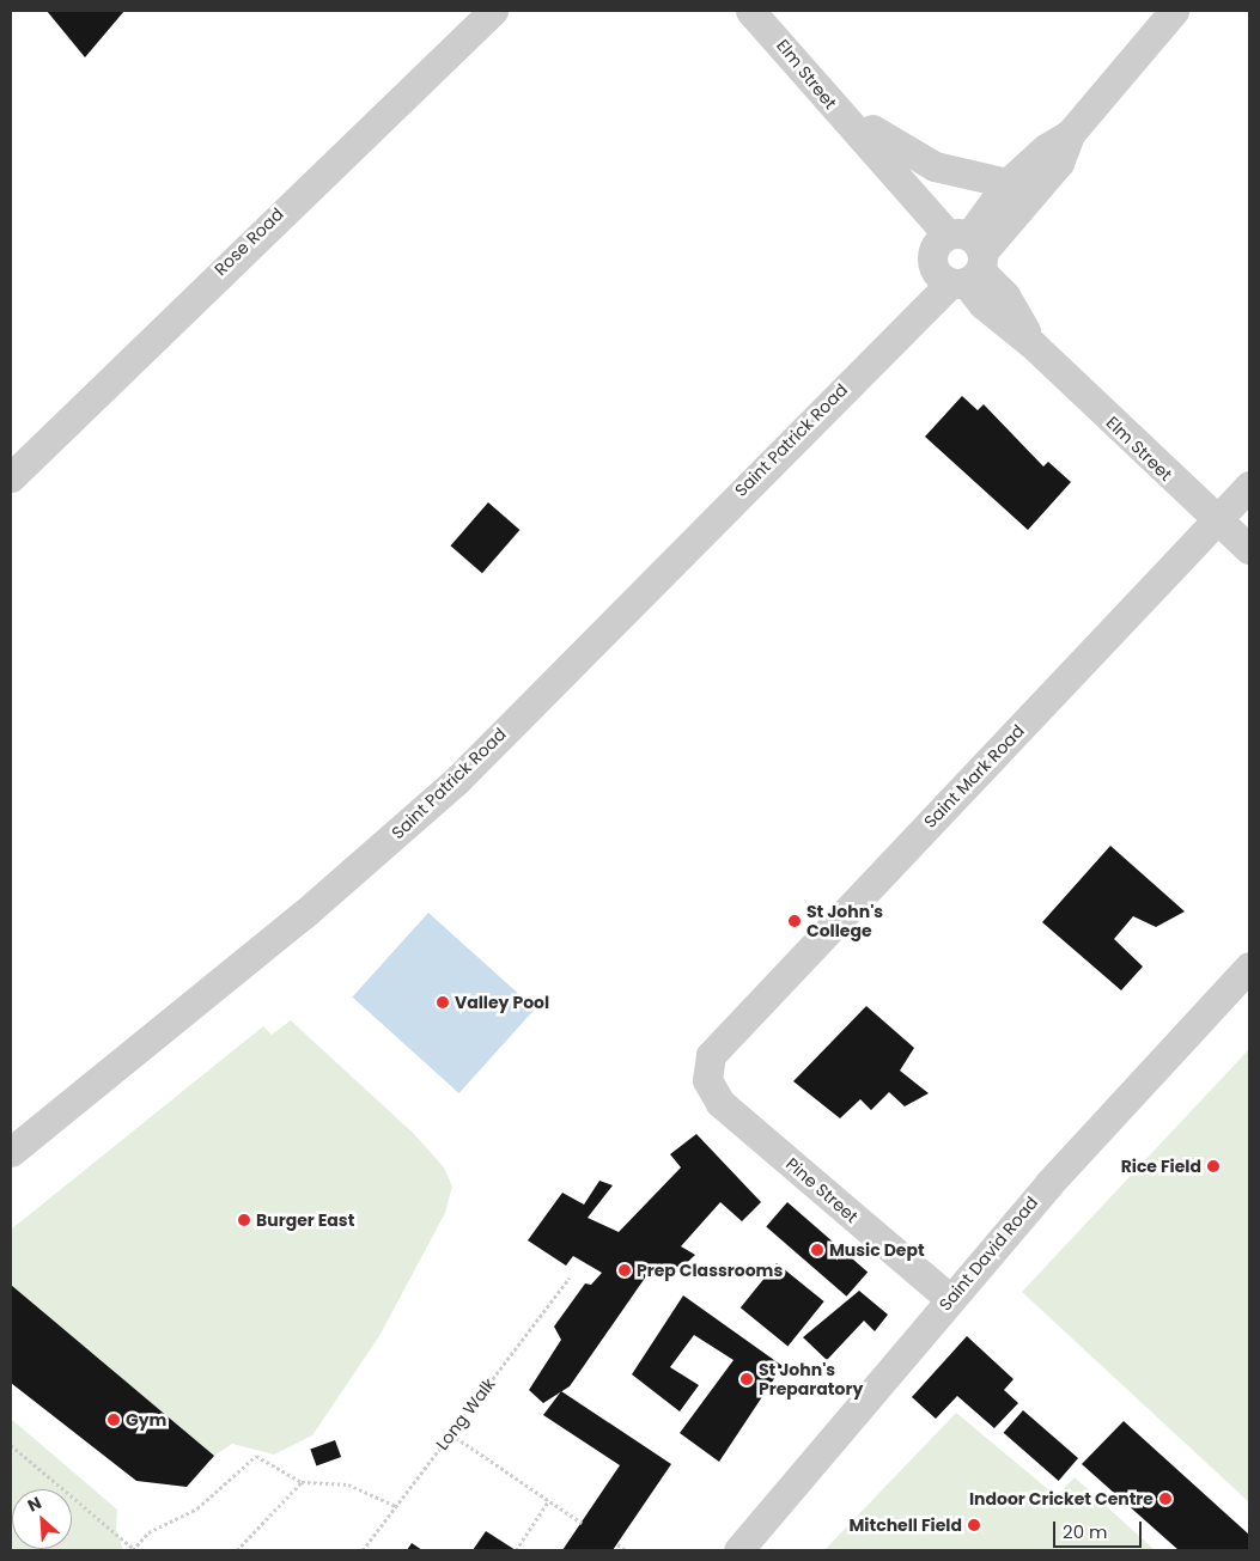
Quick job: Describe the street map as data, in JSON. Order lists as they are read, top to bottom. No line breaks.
{"streets":{"street":["Elm Street","Rose Road","Saint Patrick Road","Saint Mark Road","Pine Street","Saint David Road"],"path":["Long Walk"]},"crossings":[["Elm Street","Saint Patrick Road"],["Elm Street","Saint Mark Road"],["Saint Mark Road","Pine Street"],["Pine Street","Saint David Road"]],"places":["St John's College","Valley Pool","Rice Field","Burger East","Music Dept","Prep Classrooms","St John's Preparatory","Gym","Indoor Cricket Centre","Mitchell Field"],"scale_bar":"20 m","north":"top left"}
